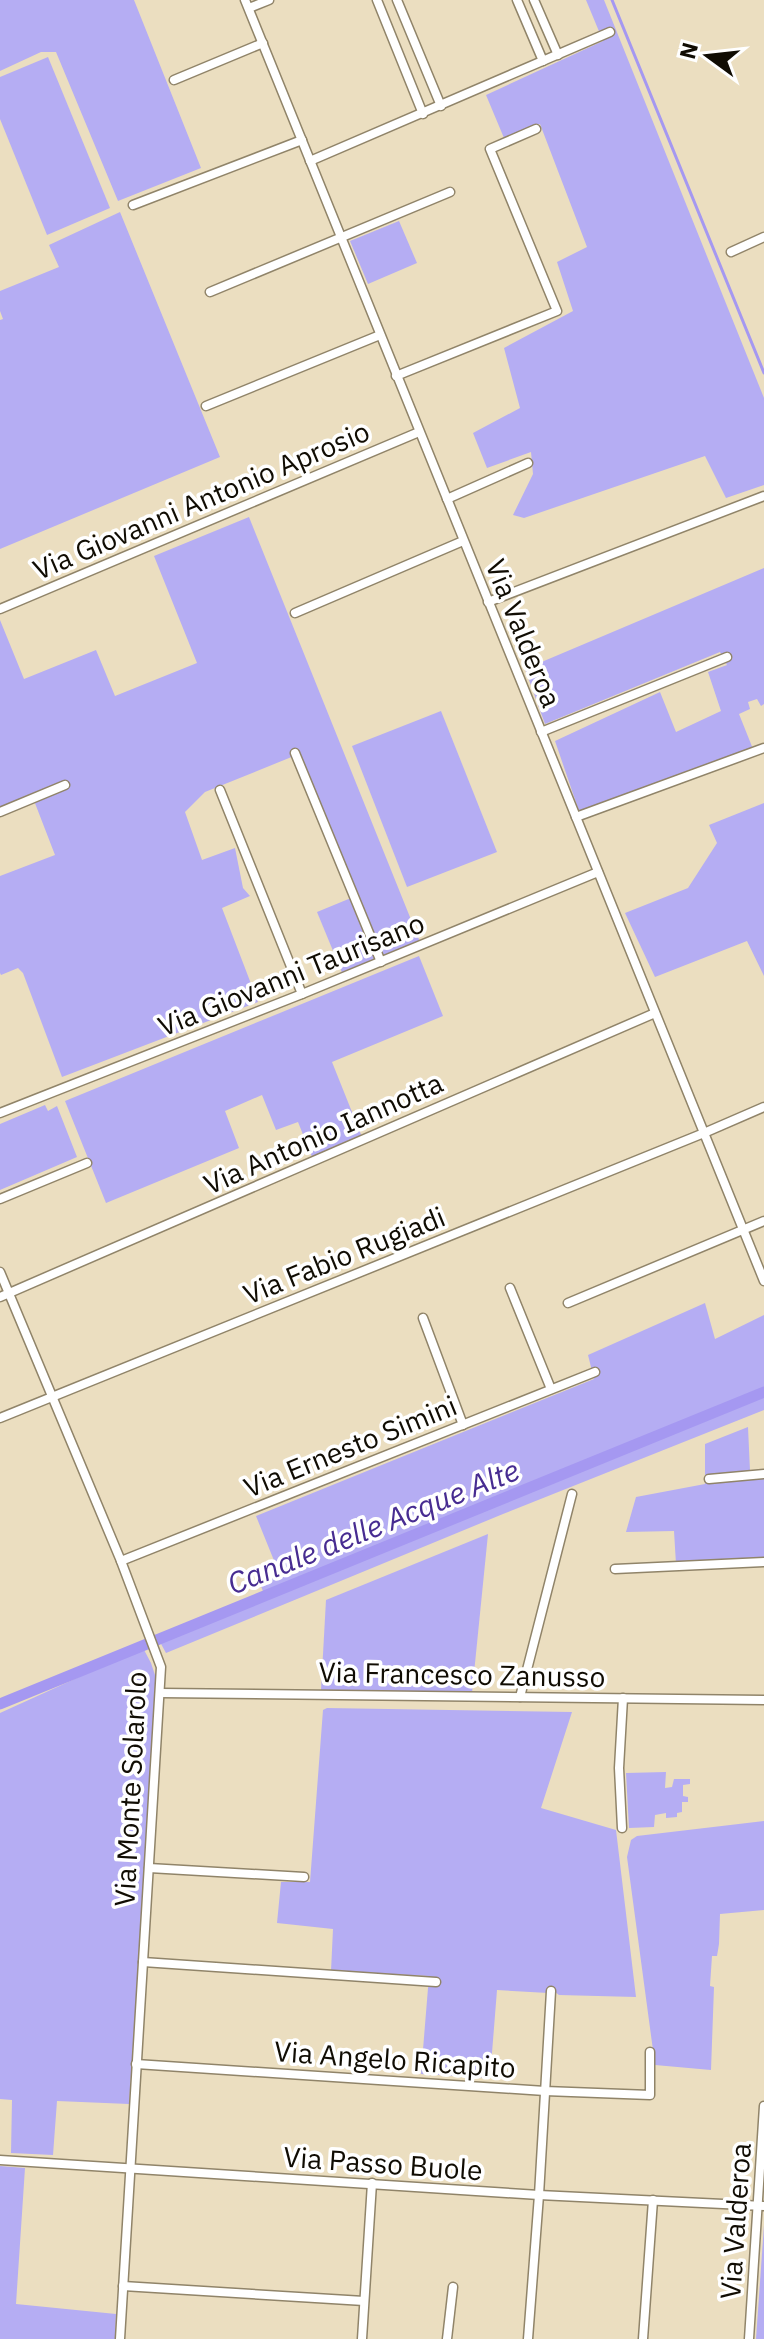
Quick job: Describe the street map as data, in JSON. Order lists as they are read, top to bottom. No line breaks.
{"streets":{"street":["Via Giovanni Antonio Aprosio","Via Valderoa","Via Giovanni Taurisano","Via Antonio Iannotta","Via Fabio Rugiadi","Via Ernesto Simini","Via Francesco Zanusso","Via Monte Solarolo","Via Angelo Ricapito","Via Passo Buole"]},"crossings":[["Via Giovanni Antonio Aprosio","Via Valderoa"],["Via Valderoa","Via Giovanni Taurisano"],["Via Valderoa","Via Antonio Iannotta"],["Via Valderoa","Via Fabio Rugiadi"],["Via Valderoa","Via Passo Buole"],["Via Antonio Iannotta","Via Monte Solarolo"],["Via Fabio Rugiadi","Via Monte Solarolo"],["Via Ernesto Simini","Via Monte Solarolo"],["Via Francesco Zanusso","Via Monte Solarolo"],["Via Monte Solarolo","Via Angelo Ricapito"],["Via Monte Solarolo","Via Passo Buole"]],"water":["Canale delle Acque Alte"],"north":"left"}
